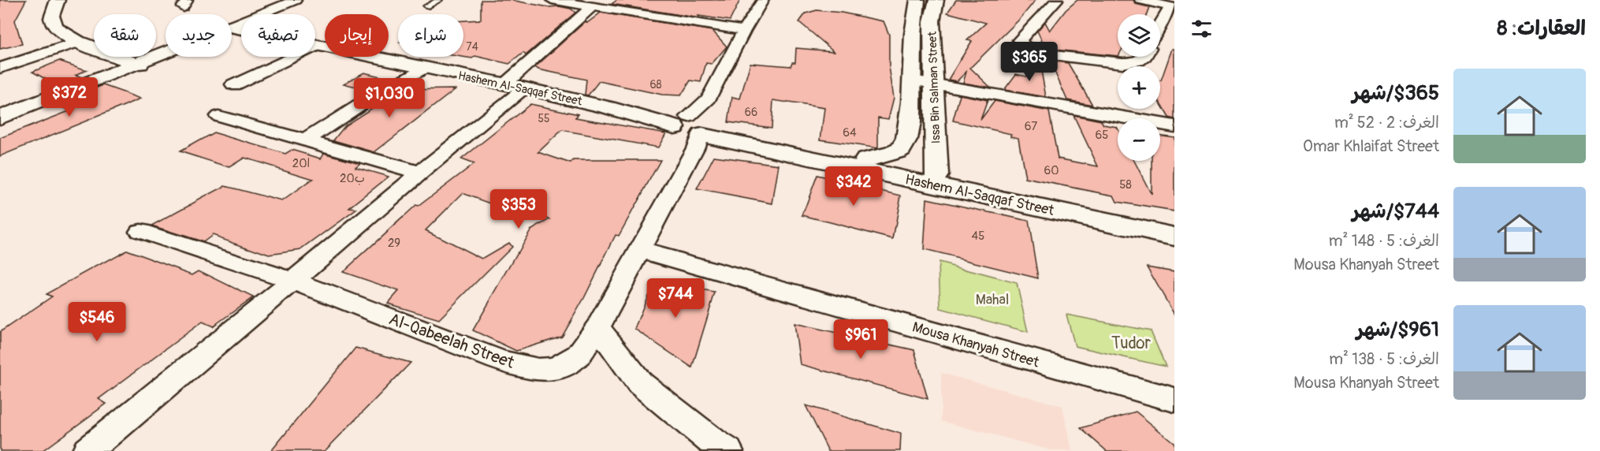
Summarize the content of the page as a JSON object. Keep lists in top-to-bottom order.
{
  "streets": {
    "street": [
      "Issa Bin Salman Street",
      "Hashem Al-Saqqaf Street",
      "Al-Qabeelah Street",
      "Mousa Khanyah Street"
    ]
  },
  "crossings": [
    ["Issa Bin Salman Street", "Hashem Al-Saqqaf Street"],
    ["Hashem Al-Saqqaf Street", "Al-Qabeelah Street"],
    ["Al-Qabeelah Street", "Mousa Khanyah Street"]
  ],
  "parks": ["Mahal", "Tudor"],
  "house_numbers": [
    "74",
    "68",
    "66",
    "55",
    "67",
    "64",
    "65",
    "ا20",
    "60",
    "ب20",
    "58",
    "45",
    "29"
  ],
  "page": {
    "heading": "العقارات: 8",
    "map_buttons": ["+", "−"],
    "chip": [
      "شراء",
      "إيجار",
      "تصفية",
      "جديد",
      "شقة"
    ],
    "price": [
      "$365",
      "$372",
      "$1,030",
      "$342",
      "$353",
      "$744",
      "$546",
      "$961"
    ],
    "list": [
      {
        "name": "$365/شهر",
        "note": "الغرف: 2 · 52 m² · Omar Khlaifat Street"
      },
      {
        "name": "$744/شهر",
        "note": "الغرف: 5 · 148 m² · Mousa Khanyah Street"
      },
      {
        "name": "$961/شهر",
        "note": "الغرف: 5 · 138 m² · Mousa Khanyah Street"
      }
    ]
  }
}
